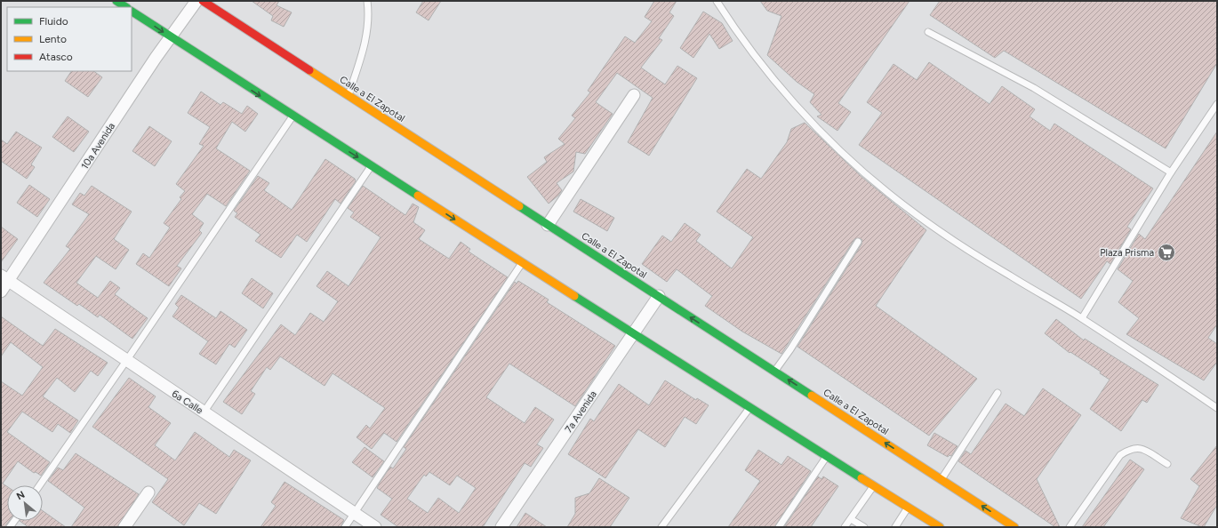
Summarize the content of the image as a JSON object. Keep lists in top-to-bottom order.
{
  "streets": {
    "street": [
      "Calle a El Zapotal",
      "10a Avenida",
      "6a Calle",
      "7a Avenida"
    ]
  },
  "crossings": [
    ["Calle a El Zapotal", "7a Avenida"],
    ["10a Avenida", "6a Calle"]
  ],
  "places": {
    "supermarket": ["Plaza Prisma"]
  },
  "legend": ["Fluido", "Lento", "Atasco"],
  "north": "top left"
}
